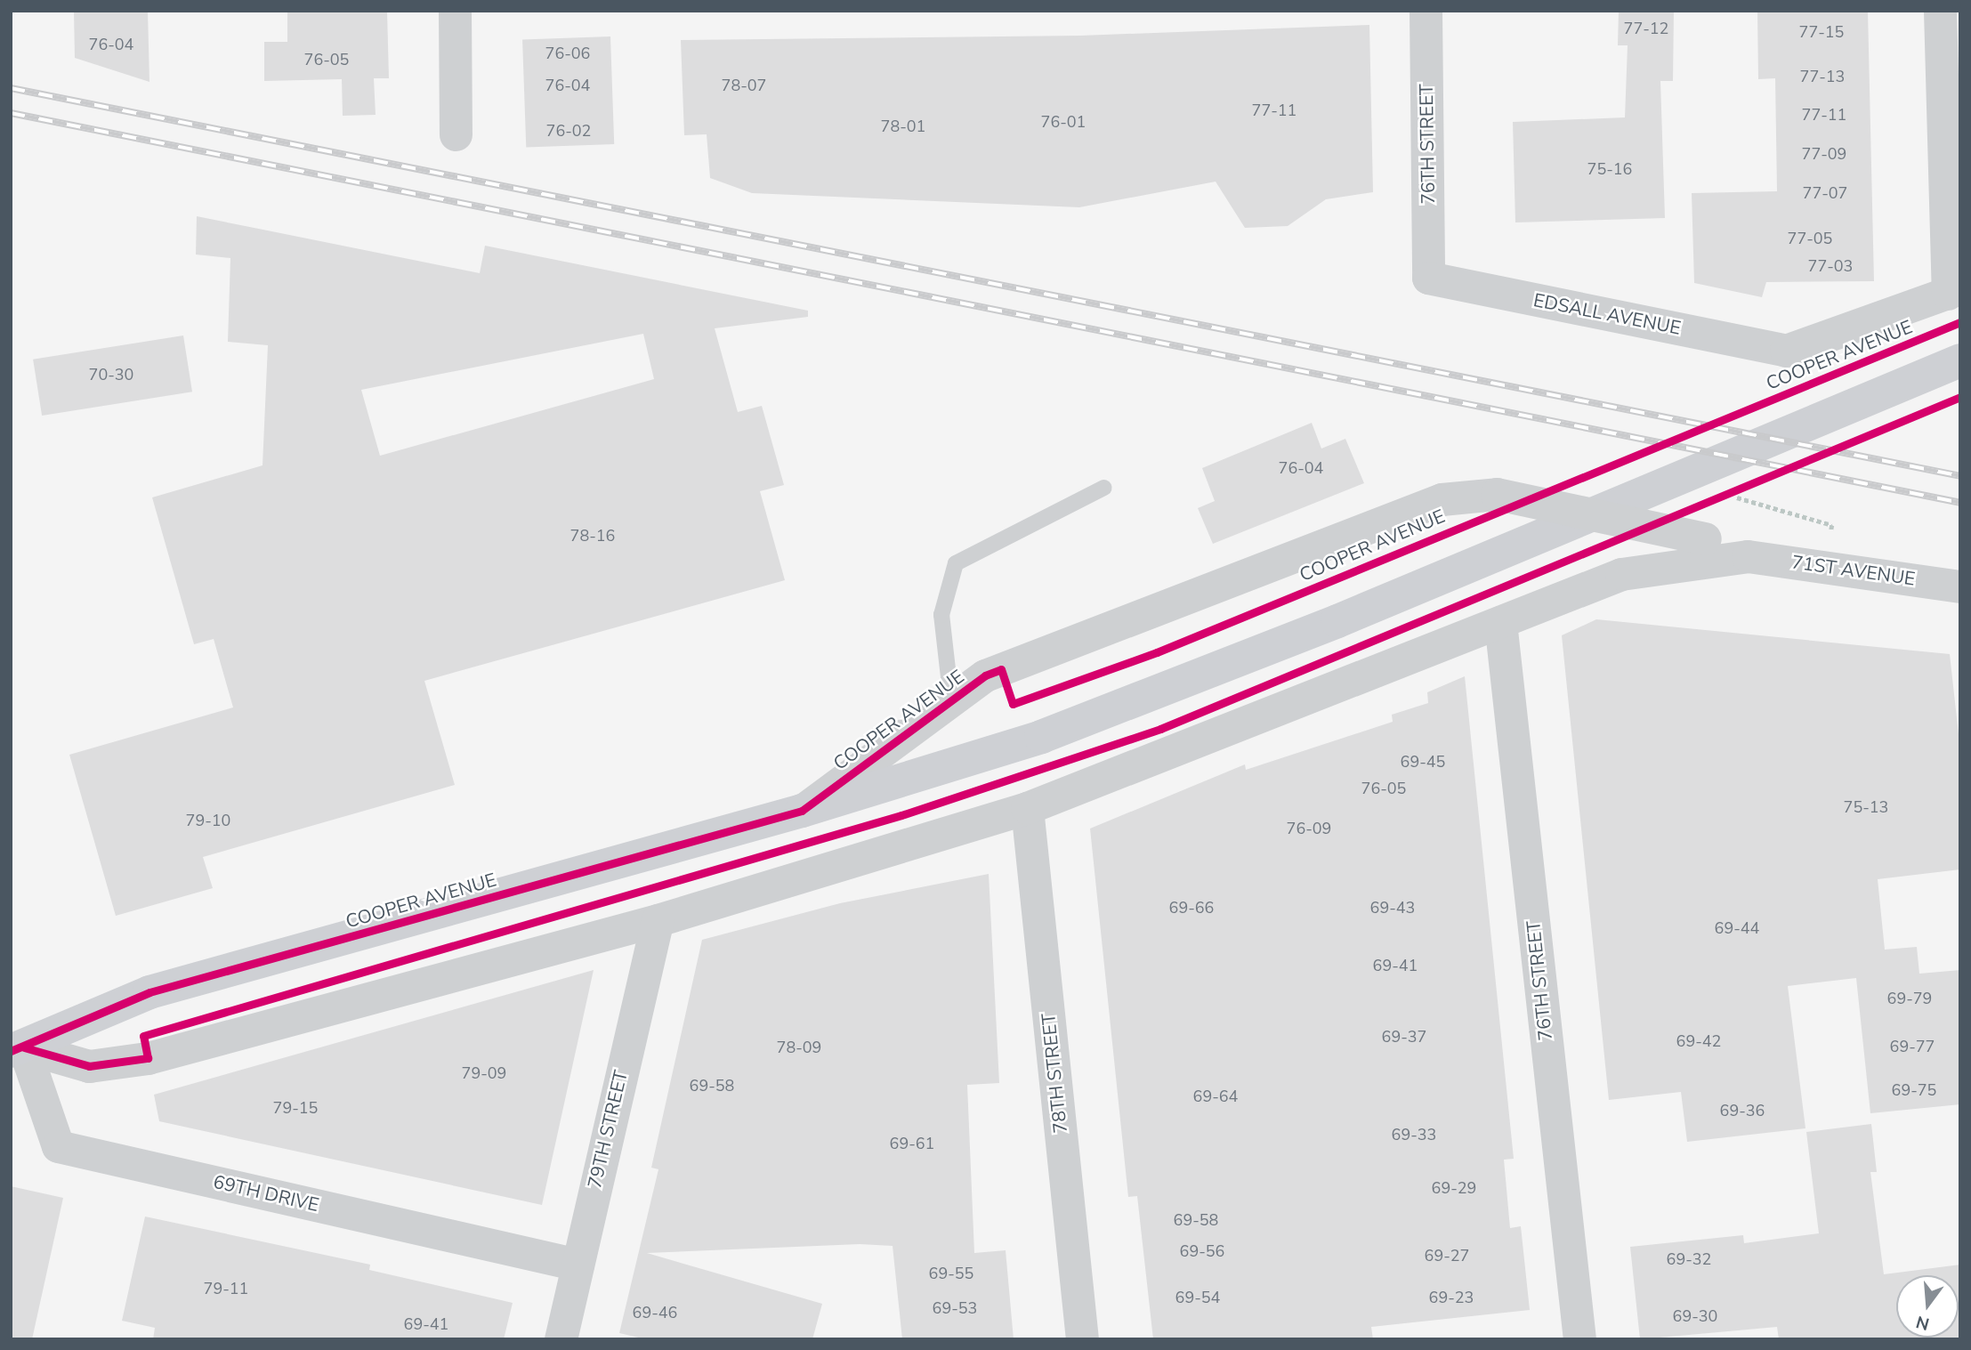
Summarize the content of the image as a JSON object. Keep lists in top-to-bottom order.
{
  "streets": {
    "main road": ["COOPER AVENUE"],
    "street": [
      "76TH STREET",
      "EDSALL AVENUE",
      "71ST AVENUE",
      "78TH STREET",
      "79TH STREET",
      "69TH DRIVE"
    ]
  },
  "crossings": [
    ["76TH STREET", "EDSALL AVENUE"],
    ["EDSALL AVENUE", "COOPER AVENUE"],
    ["COOPER AVENUE", "71ST AVENUE"],
    ["COOPER AVENUE", "69TH DRIVE"],
    ["79TH STREET", "69TH DRIVE"]
  ],
  "house_numbers": [
    "77-12",
    "77-15",
    "76-04",
    "76-06",
    "76-05",
    "77-13",
    "76-04",
    "78-07",
    "77-11",
    "77-11",
    "76-01",
    "78-01",
    "76-02",
    "77-09",
    "75-16",
    "77-07",
    "77-05",
    "77-03",
    "70-30",
    "76-04",
    "78-16",
    "69-45",
    "76-05",
    "75-13",
    "79-10",
    "76-09",
    "69-66",
    "69-43",
    "69-44",
    "69-41",
    "69-79",
    "69-37",
    "69-42",
    "69-77",
    "78-09",
    "79-09",
    "69-58",
    "69-75",
    "69-64",
    "79-15",
    "69-36",
    "69-33",
    "69-61",
    "69-29",
    "69-58",
    "69-56",
    "69-27",
    "69-32",
    "69-55",
    "79-11",
    "69-54",
    "69-23",
    "69-53",
    "69-46",
    "69-30",
    "69-41"
  ],
  "north": "bottom"
}
